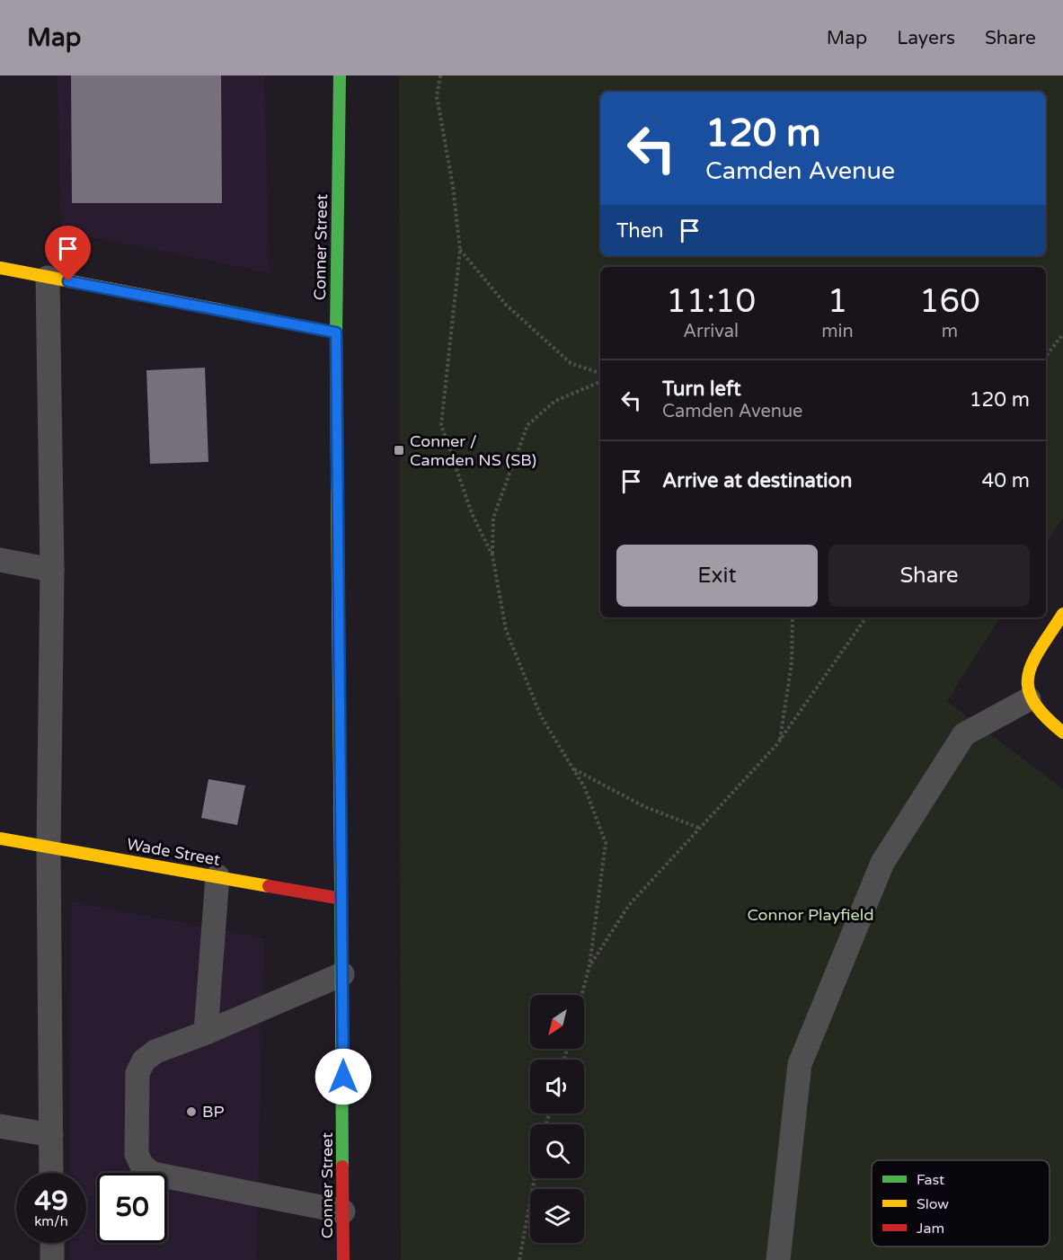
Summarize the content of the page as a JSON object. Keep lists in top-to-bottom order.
{
  "streets": {
    "main road": ["Conner Street", "Wade Street"]
  },
  "crossings": [
    ["Conner Street", "Wade Street"]
  ],
  "parks": ["Connor Playfield"],
  "places": {
    "transit": ["Conner / Camden NS (SB)"],
    "other": ["BP"]
  },
  "legend": ["Fast", "Slow", "Jam"],
  "north": "bottom left",
  "page": {
    "header": "Map",
    "nav": ["Map", "Layers", "Share"],
    "turn": ["120 m", "Camden Avenue"],
    "then": "Then",
    "eta": [
      "11:10",
      "Arrival",
      "1",
      "min",
      "160",
      "m"
    ],
    "list": [
      {
        "name": "Turn left",
        "note": "Camden Avenue",
        "value": "120 m"
      },
      {
        "name": "Arrive at destination",
        "value": "40 m"
      }
    ],
    "buttons": ["Exit", "Share"],
    "speed": "49 km/h",
    "limit": "50"
  }
}
